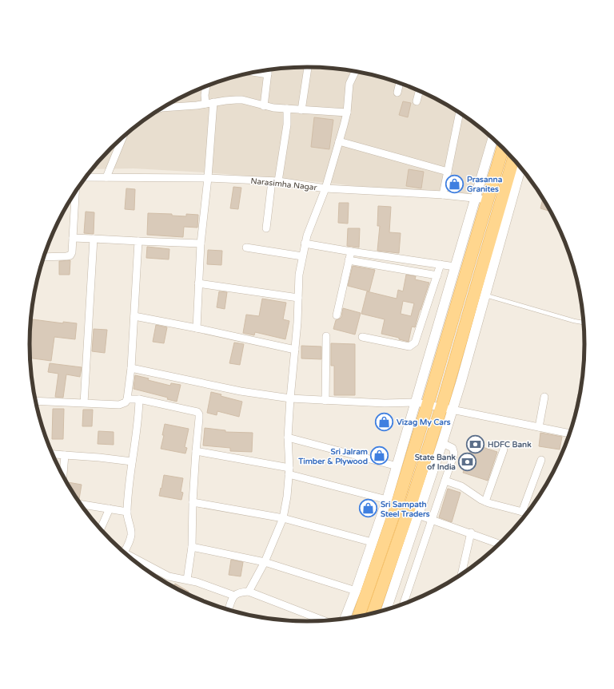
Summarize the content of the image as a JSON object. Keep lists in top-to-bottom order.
{
  "streets": {
    "street": ["Narasimha Nagar"]
  },
  "places": {
    "shop": [
      "Prasanna Granites",
      "Vizag My Cars",
      "Sri Jalram Timber & Plywood",
      "Sri Sampath Steel Traders"
    ],
    "bank": ["HDFC Bank", "State Bank of India"]
  }
}
